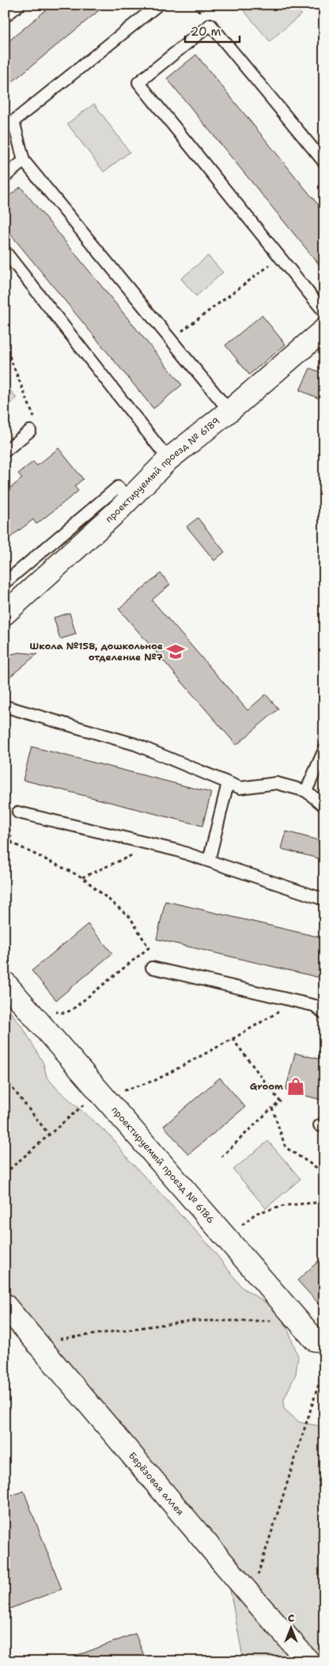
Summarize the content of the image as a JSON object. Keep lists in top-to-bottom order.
{
  "streets": {
    "street": ["проектируемый проезд № 6189", "проектируемый проезд № 6186", "Берёзовая аллея"]
  },
  "places": {
    "school or university": ["Школа №158, дошкольное отделение №7"],
    "shop": ["Groom"]
  },
  "scale_bar": "20 m",
  "north": "top"
}
